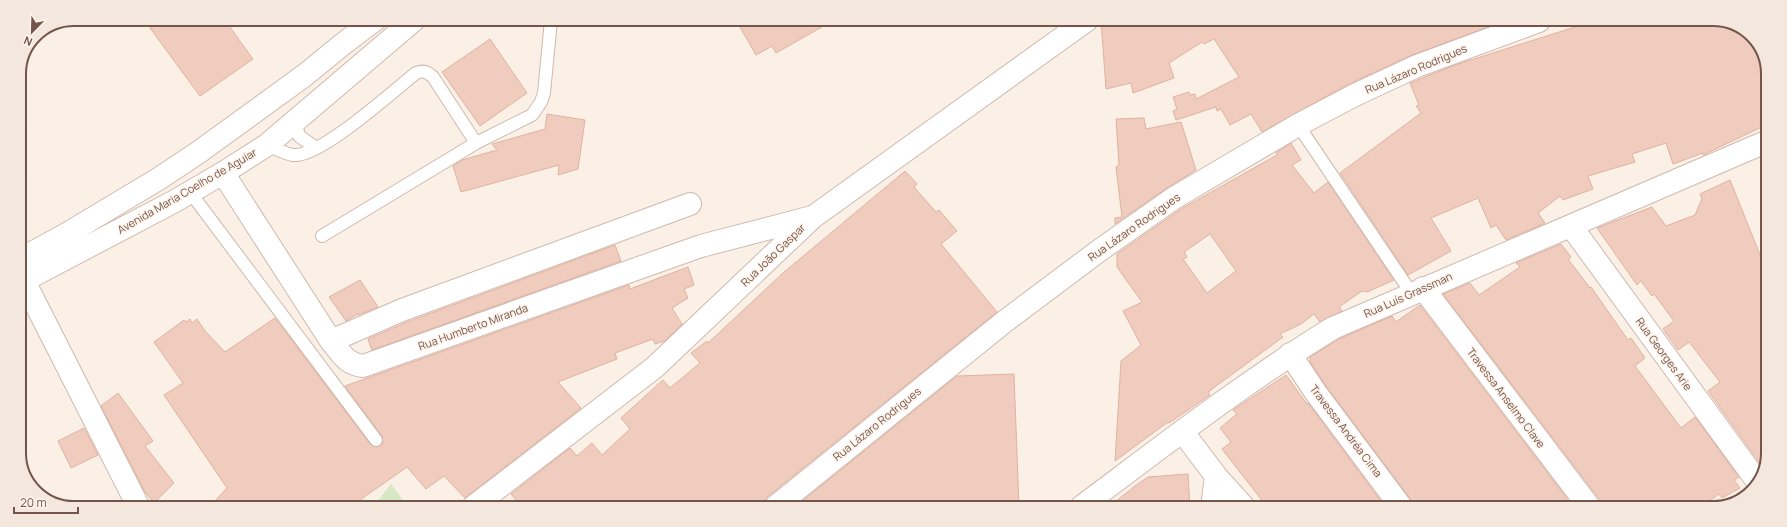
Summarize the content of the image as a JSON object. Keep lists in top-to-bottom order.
{
  "streets": {
    "street": [
      "Rua Lázaro Rodrigues",
      "Avenida Maria Coelho de Aguiar",
      "Rua João Gaspar",
      "Rua Luís Grassman",
      "Rua Humberto Miranda",
      "Rua Georges Arie",
      "Travessa Anselmo Clave",
      "Travessa Andréa Cima"
    ]
  },
  "crossings": [
    ["Avenida Maria Coelho de Aguiar", "Rua Humberto Miranda"],
    ["Rua João Gaspar", "Rua Humberto Miranda"],
    ["Rua Luís Grassman", "Rua Georges Arie"],
    ["Rua Luís Grassman", "Travessa Anselmo Clave"],
    ["Rua Luís Grassman", "Travessa Andréa Cima"]
  ],
  "scale_bar": "20 m",
  "north": "bottom left"
}
